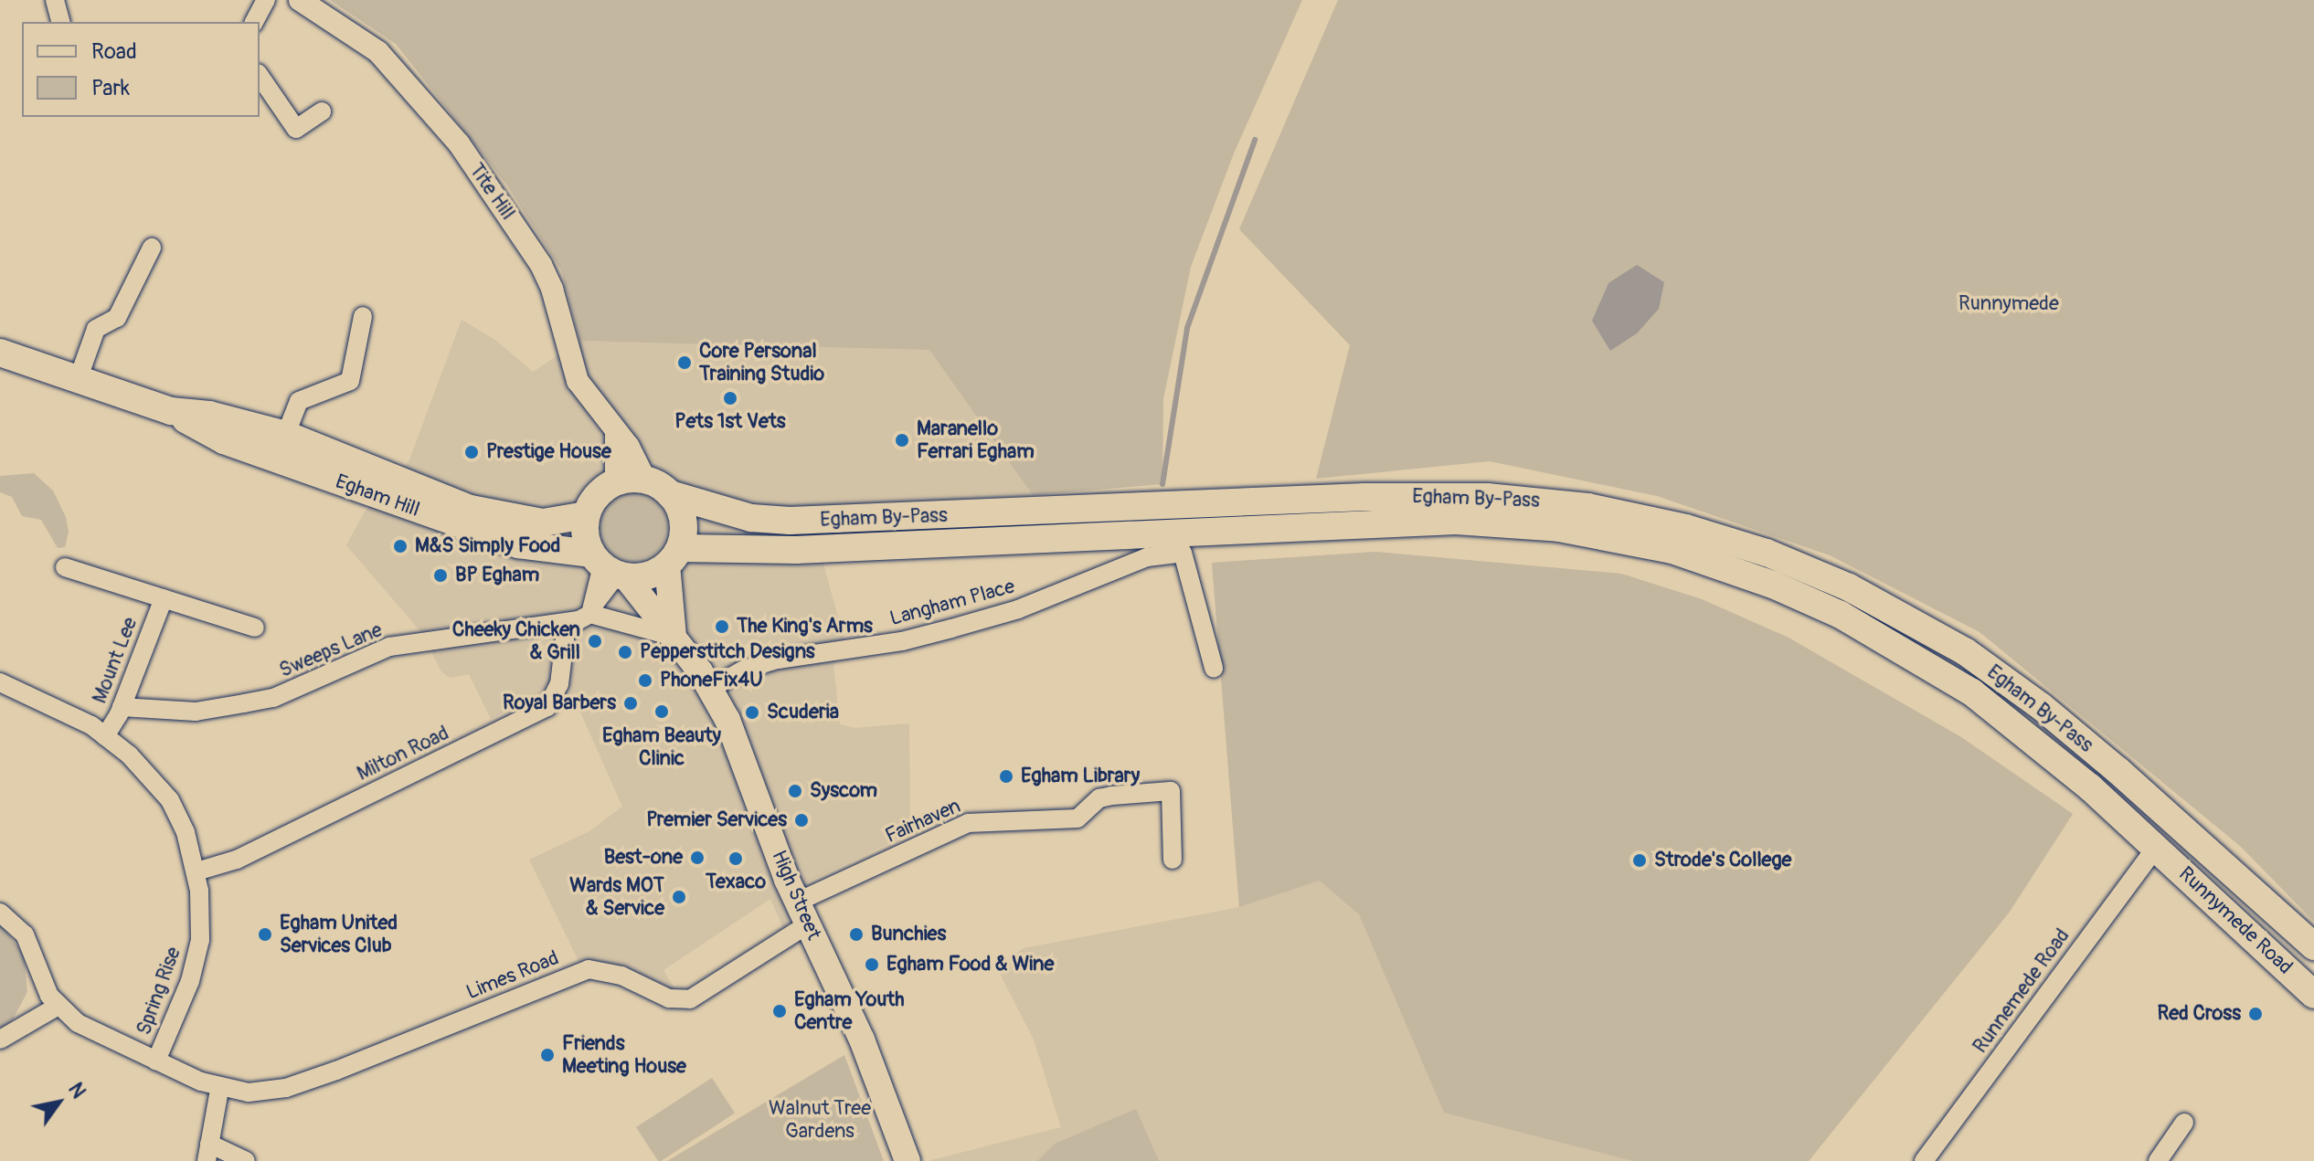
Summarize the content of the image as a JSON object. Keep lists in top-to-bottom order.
{
  "streets": {
    "main road": [
      "Egham Hill",
      "Egham By-Pass",
      "High Street",
      "Runnymede Road"
    ],
    "street": [
      "Tite Hill",
      "Langham Place",
      "Sweeps Lane",
      "Mount Lee",
      "Milton Road",
      "Fairhaven",
      "Limes Road",
      "Spring Rise",
      "Runnemede Road"
    ]
  },
  "crossings": [
    ["Tite Hill", "Egham Hill"],
    ["Tite Hill", "Egham By-Pass"],
    ["Tite Hill", "High Street"],
    ["Egham Hill", "Egham By-Pass"],
    ["Egham Hill", "High Street"],
    ["Egham By-Pass", "High Street"],
    ["Egham By-Pass", "Runnymede Road"],
    ["Egham By-Pass", "Runnemede Road"],
    ["Langham Place", "High Street"],
    ["Sweeps Lane", "Mount Lee"],
    ["Sweeps Lane", "Milton Road"],
    ["Mount Lee", "Spring Rise"],
    ["Milton Road", "Spring Rise"],
    ["Fairhaven", "High Street"],
    ["Fairhaven", "Limes Road"],
    ["High Street", "Limes Road"],
    ["Runnymede Road", "Runnemede Road"]
  ],
  "parks": ["Runnymede", "Walnut Tree Gardens"],
  "places": [
    "Core Personal Training Studio",
    "Pets 1st Vets",
    "Maranello Ferrari Egham",
    "Prestige House",
    "M&S Simply Food",
    "BP Egham",
    "The King's Arms",
    "Cheeky Chicken & Grill",
    "Pepperstitch Designs",
    "PhoneFix4U",
    "Royal Barbers",
    "Egham Beauty Clinic",
    "Scuderia",
    "Egham Library",
    "Syscom",
    "Premier Services",
    "Best-one",
    "Texaco",
    "Strode's College",
    "Wards MOT & Service",
    "Egham United Services Club",
    "Bunchies",
    "Egham Food & Wine",
    "Egham Youth Centre",
    "Red Cross",
    "Friends Meeting House"
  ],
  "legend": ["Road", "Park"],
  "north": "top right"
}
